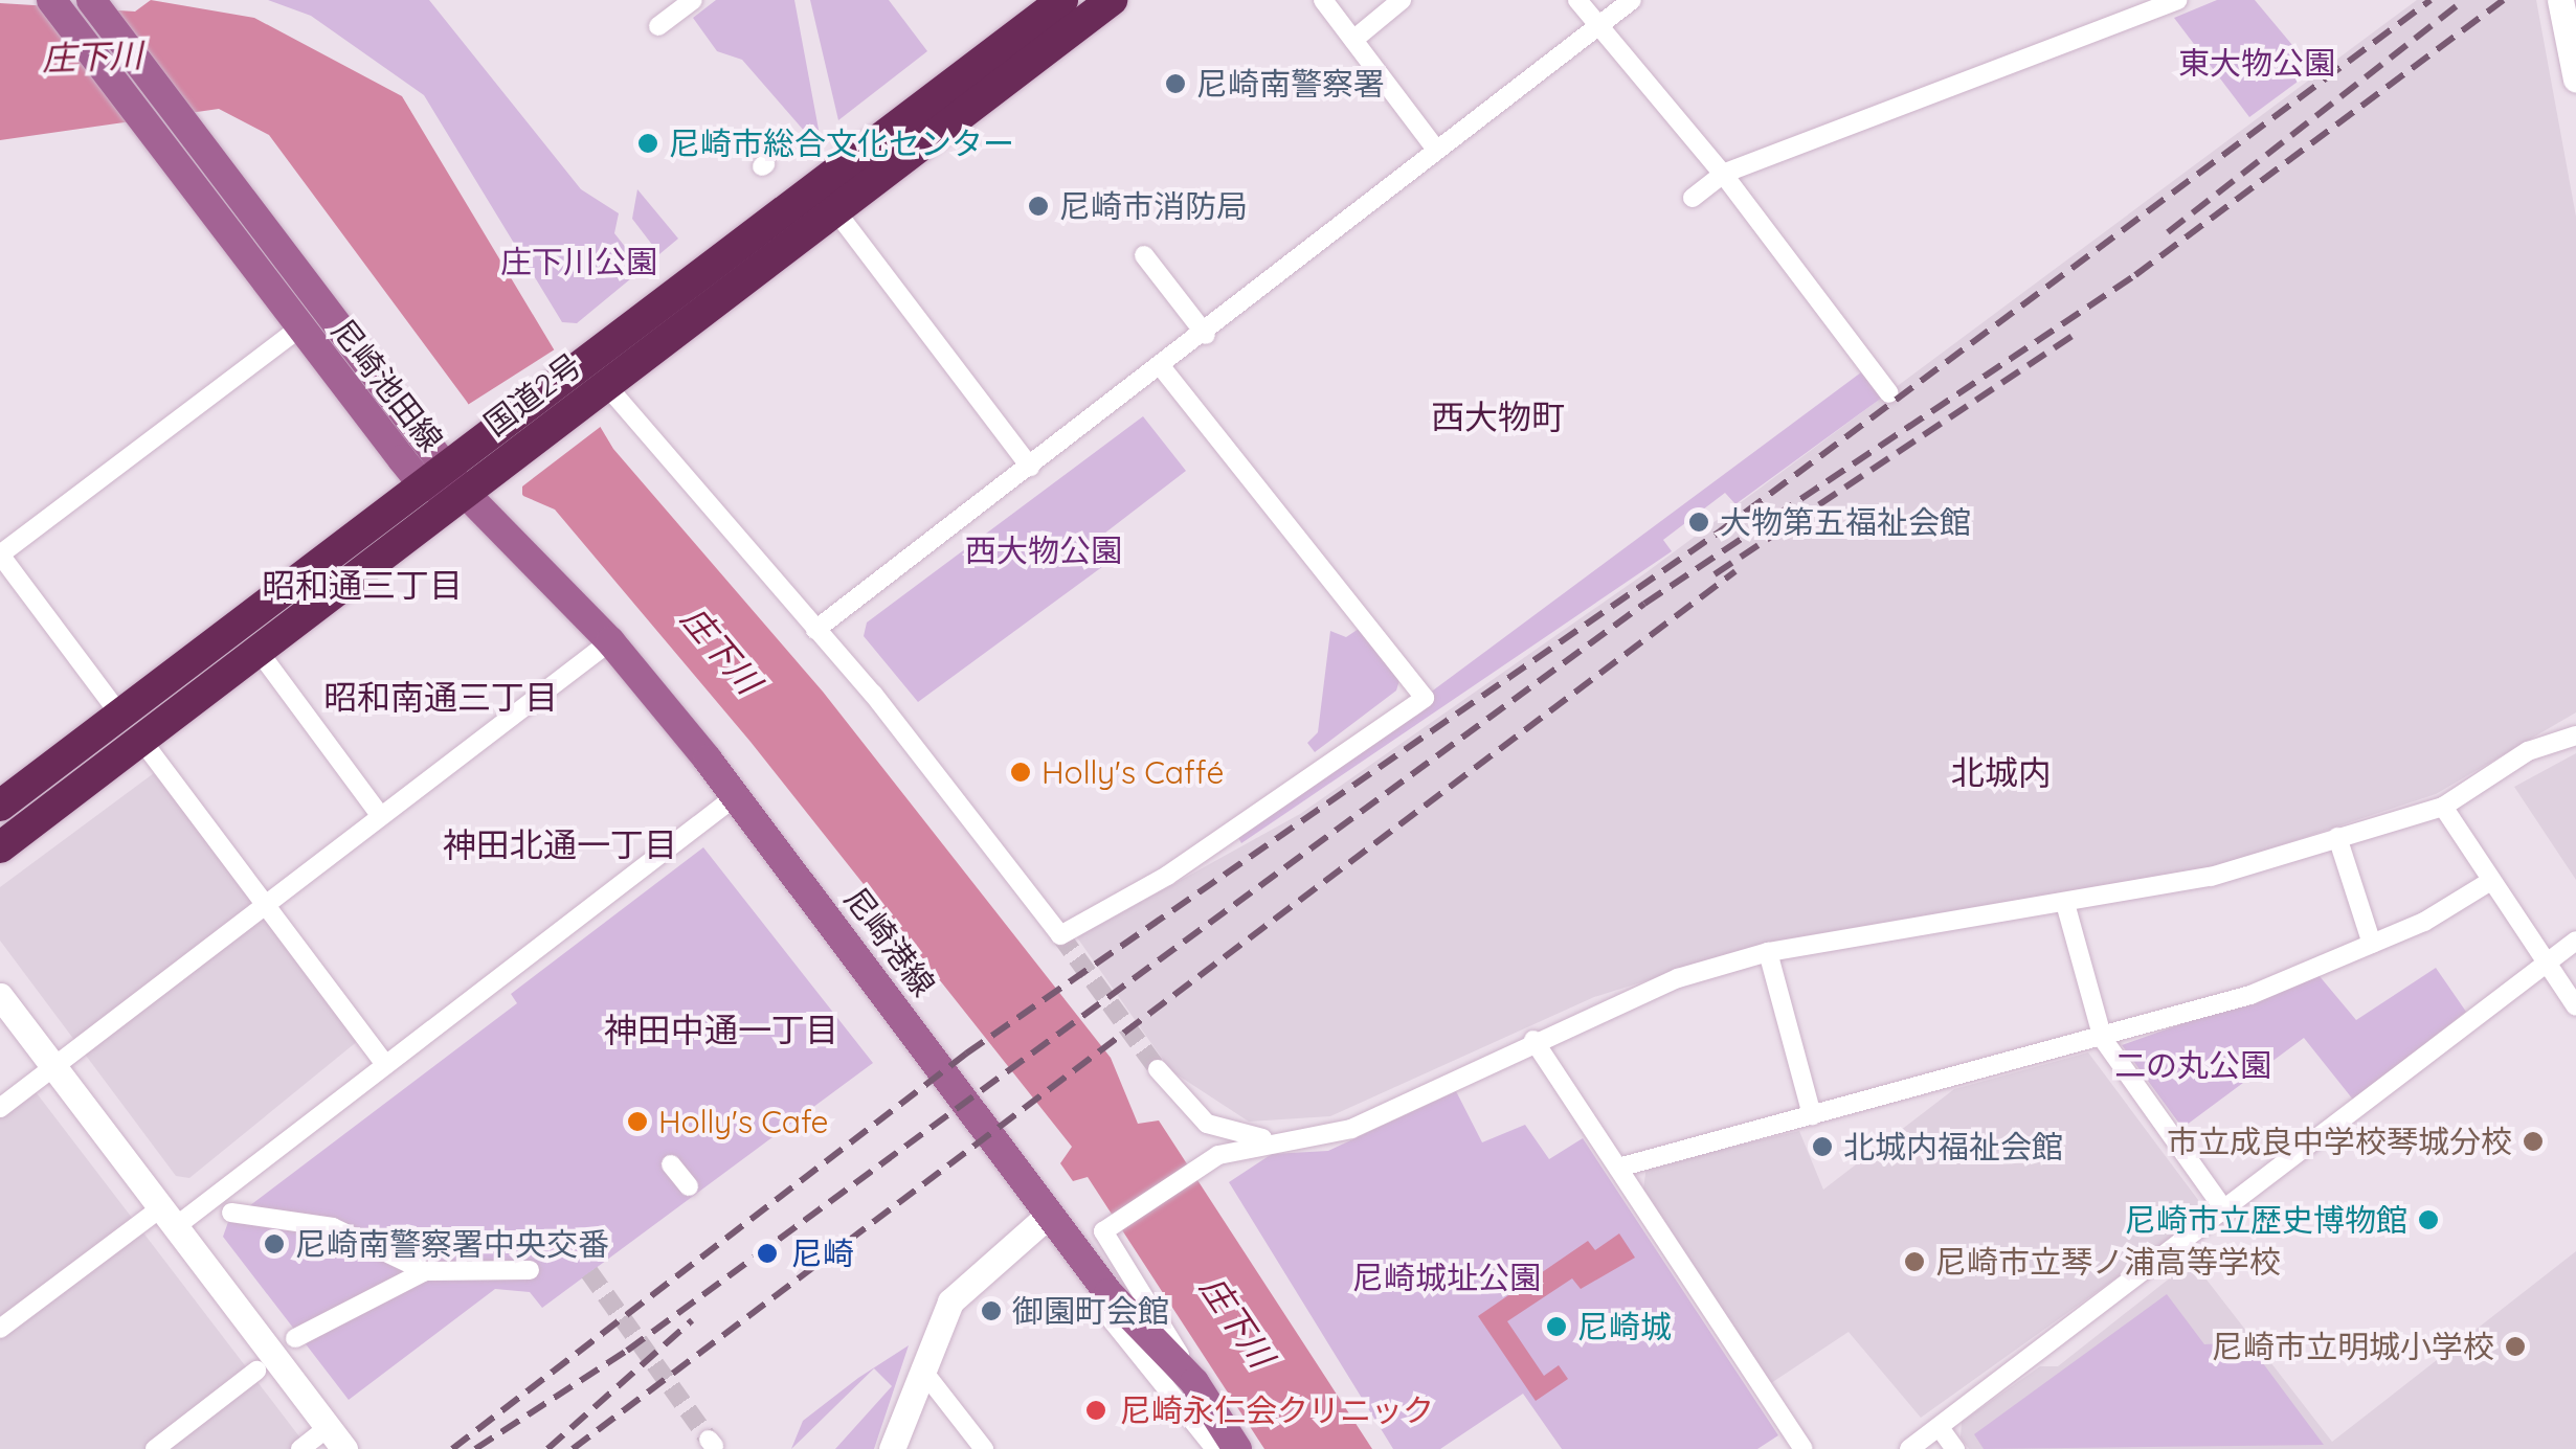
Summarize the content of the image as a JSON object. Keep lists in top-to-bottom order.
{
  "streets": {
    "highway": ["国道2号"],
    "main road": ["尼崎池田線", "尼崎港線"]
  },
  "crossings": [
    ["尼崎池田線", "国道2号"],
    ["尼崎池田線", "尼崎港線"],
    ["国道2号", "尼崎港線"]
  ],
  "districts": [
    "西大物町",
    "昭和通三丁目",
    "昭和南通三丁目",
    "北城内",
    "神田北通一丁目",
    "神田中通一丁目"
  ],
  "water": ["庄下川"],
  "parks": [
    "東大物公園",
    "庄下川公園",
    "西大物公園",
    "二の丸公園",
    "尼崎城址公園"
  ],
  "places": [
    "尼崎南警察署",
    "尼崎市総合文化センター",
    "尼崎市消防局",
    "大物第五福祉会館",
    "Holly's Caffé",
    "Holly's Cafe",
    "市立成良中学校琴城分校",
    "北城内福祉会館",
    "尼崎市立歴史博物館",
    "尼崎南警察署中央交番",
    "尼崎",
    "尼崎市立琴ノ浦高等学校",
    "御園町会館",
    "尼崎城",
    "尼崎市立明城小学校",
    "尼崎永仁会クリニック"
  ]
}
